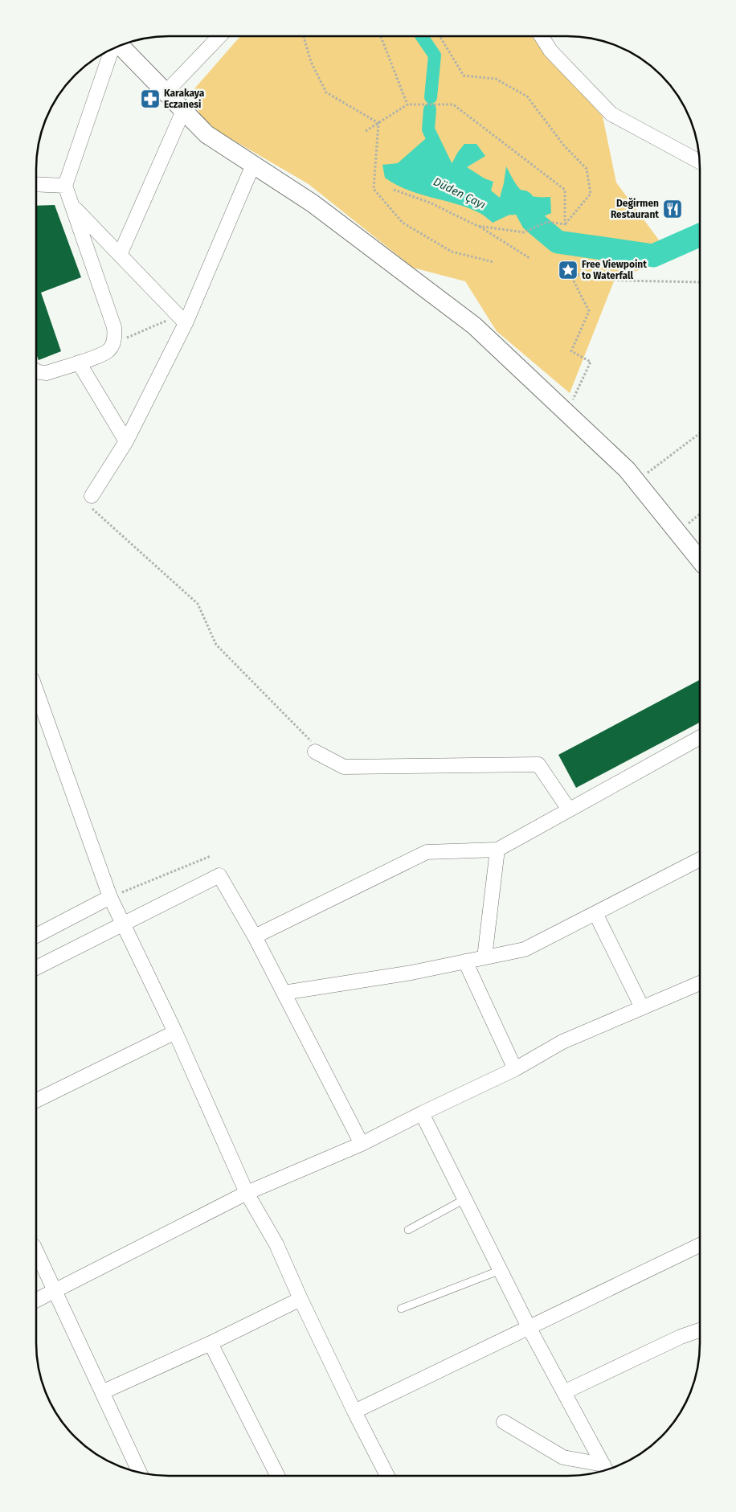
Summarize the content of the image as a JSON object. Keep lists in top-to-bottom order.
{
  "water": ["Düden Çayı"],
  "places": {
    "pharmacy": ["Karakaya Eczanesi"],
    "restaurant": ["Değirmen Restaurant"],
    "place": ["Free Viewpoint to Waterfall"]
  }
}
